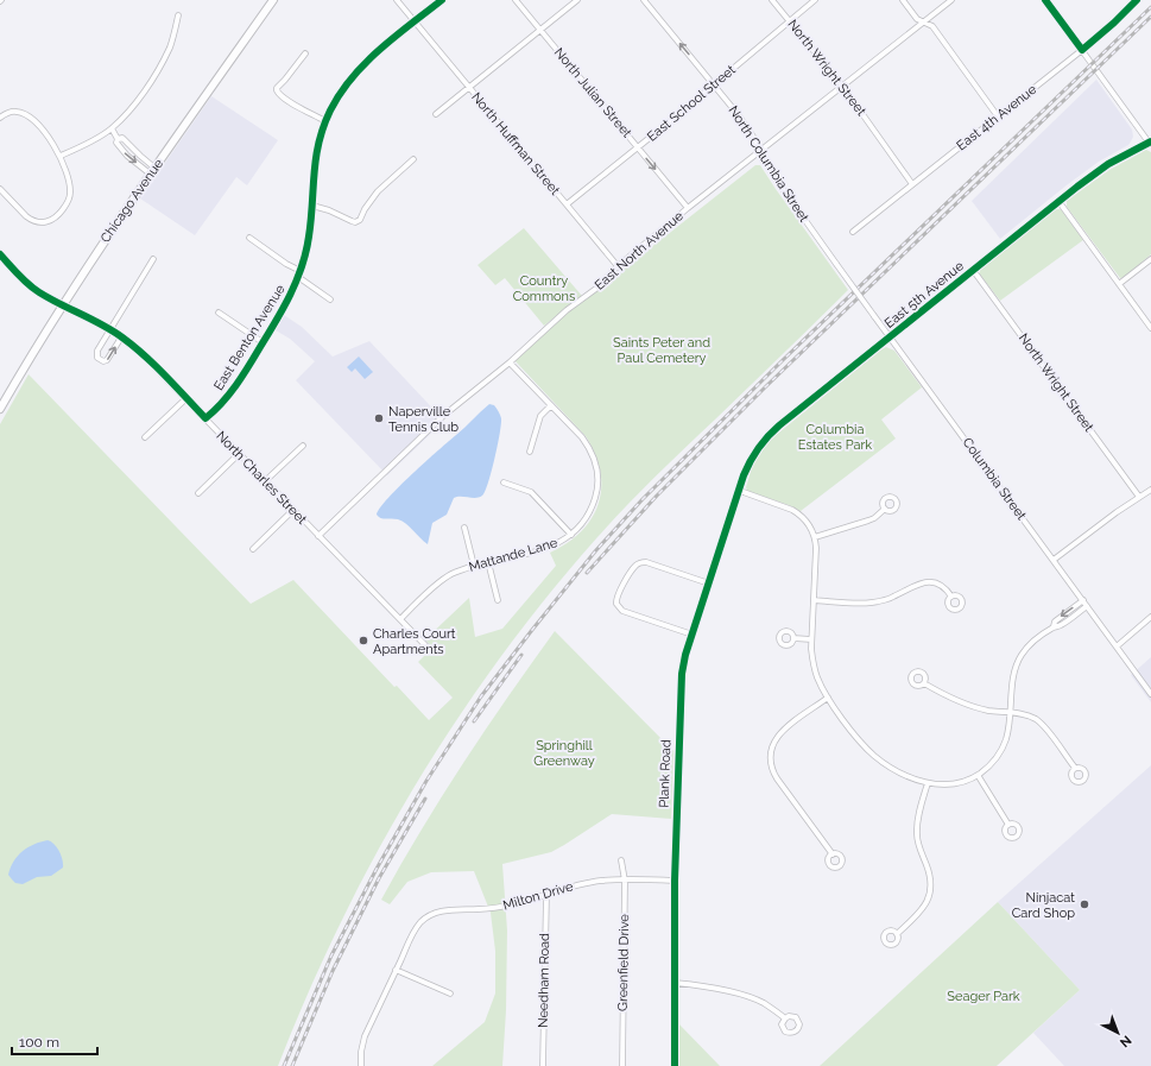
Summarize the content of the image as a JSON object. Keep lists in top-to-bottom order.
{
  "streets": {
    "main road": ["Chicago Avenue"],
    "street": [
      "North Wright Street",
      "North Julian Street",
      "East School Street",
      "East 4th Avenue",
      "North Huffman Street",
      "North Columbia Street",
      "East North Avenue",
      "East 5th Avenue",
      "East Benton Avenue",
      "North Charles Street",
      "Columbia Street",
      "Mattande Lane",
      "Plank Road",
      "Milton Drive",
      "Greenfield Drive",
      "Needham Road"
    ]
  },
  "crossings": [
    ["North Wright Street", "East School Street"],
    ["North Wright Street", "East 4th Avenue"],
    ["North Wright Street", "East North Avenue"],
    ["North Wright Street", "East 5th Avenue"],
    ["North Julian Street", "East School Street"],
    ["North Julian Street", "East North Avenue"],
    ["East School Street", "North Huffman Street"],
    ["East School Street", "North Columbia Street"],
    ["North Huffman Street", "East North Avenue"],
    ["North Huffman Street", "East Benton Avenue"],
    ["North Columbia Street", "East North Avenue"],
    ["North Columbia Street", "Columbia Street"],
    ["Chicago Avenue", "North Charles Street"],
    ["East North Avenue", "North Charles Street"],
    ["East North Avenue", "Mattande Lane"],
    ["East 5th Avenue", "Columbia Street"],
    ["East 5th Avenue", "Plank Road"],
    ["East Benton Avenue", "North Charles Street"],
    ["North Charles Street", "Mattande Lane"],
    ["Plank Road", "Milton Drive"],
    ["Milton Drive", "Greenfield Drive"],
    ["Milton Drive", "Needham Road"]
  ],
  "parks": [
    "Country Commons",
    "Saints Peter and Paul Cemetery",
    "Columbia Estates Park",
    "Springhill Greenway",
    "Seager Park"
  ],
  "places": ["Naperville Tennis Club", "Charles Court Apartments", "Ninjacat Card Shop"],
  "scale_bar": "100 m",
  "north": "bottom right"
}
